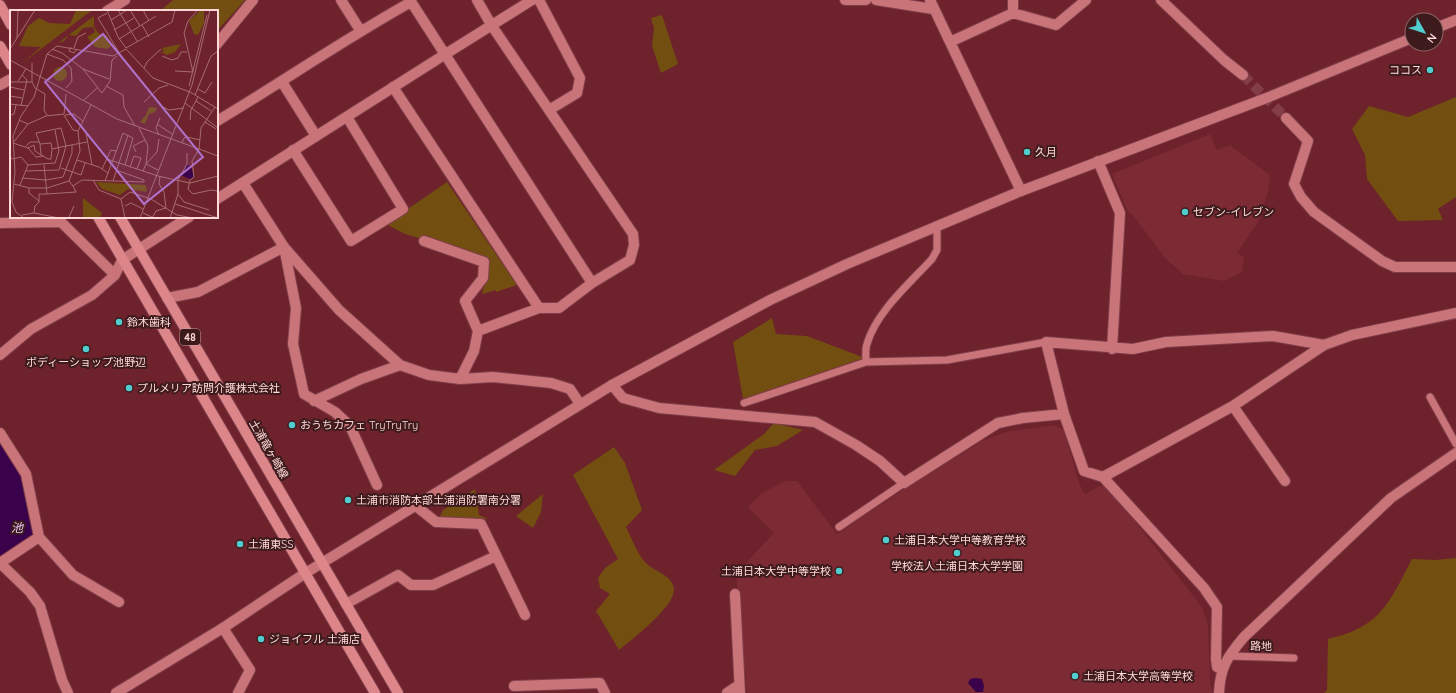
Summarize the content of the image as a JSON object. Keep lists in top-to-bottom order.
{
  "streets": {
    "main road": ["48", "土浦竜ヶ崎線"],
    "lane": ["路地"]
  },
  "water": ["池"],
  "places": [
    "ココス",
    "久月",
    "セブン-イレブン",
    "鈴木歯科",
    "ボディーショップ池野辺",
    "プルメリア訪問介護株式会社",
    "おうちカフェ TryTryTry",
    "土浦市消防本部土浦消防署南分署",
    "土浦日本大学中等教育学校",
    "土浦東SS",
    "学校法人土浦日本大学学園",
    "土浦日本大学中等学校",
    "ジョイフル 土浦店",
    "土浦日本大学高等学校"
  ],
  "north": "bottom right"
}
